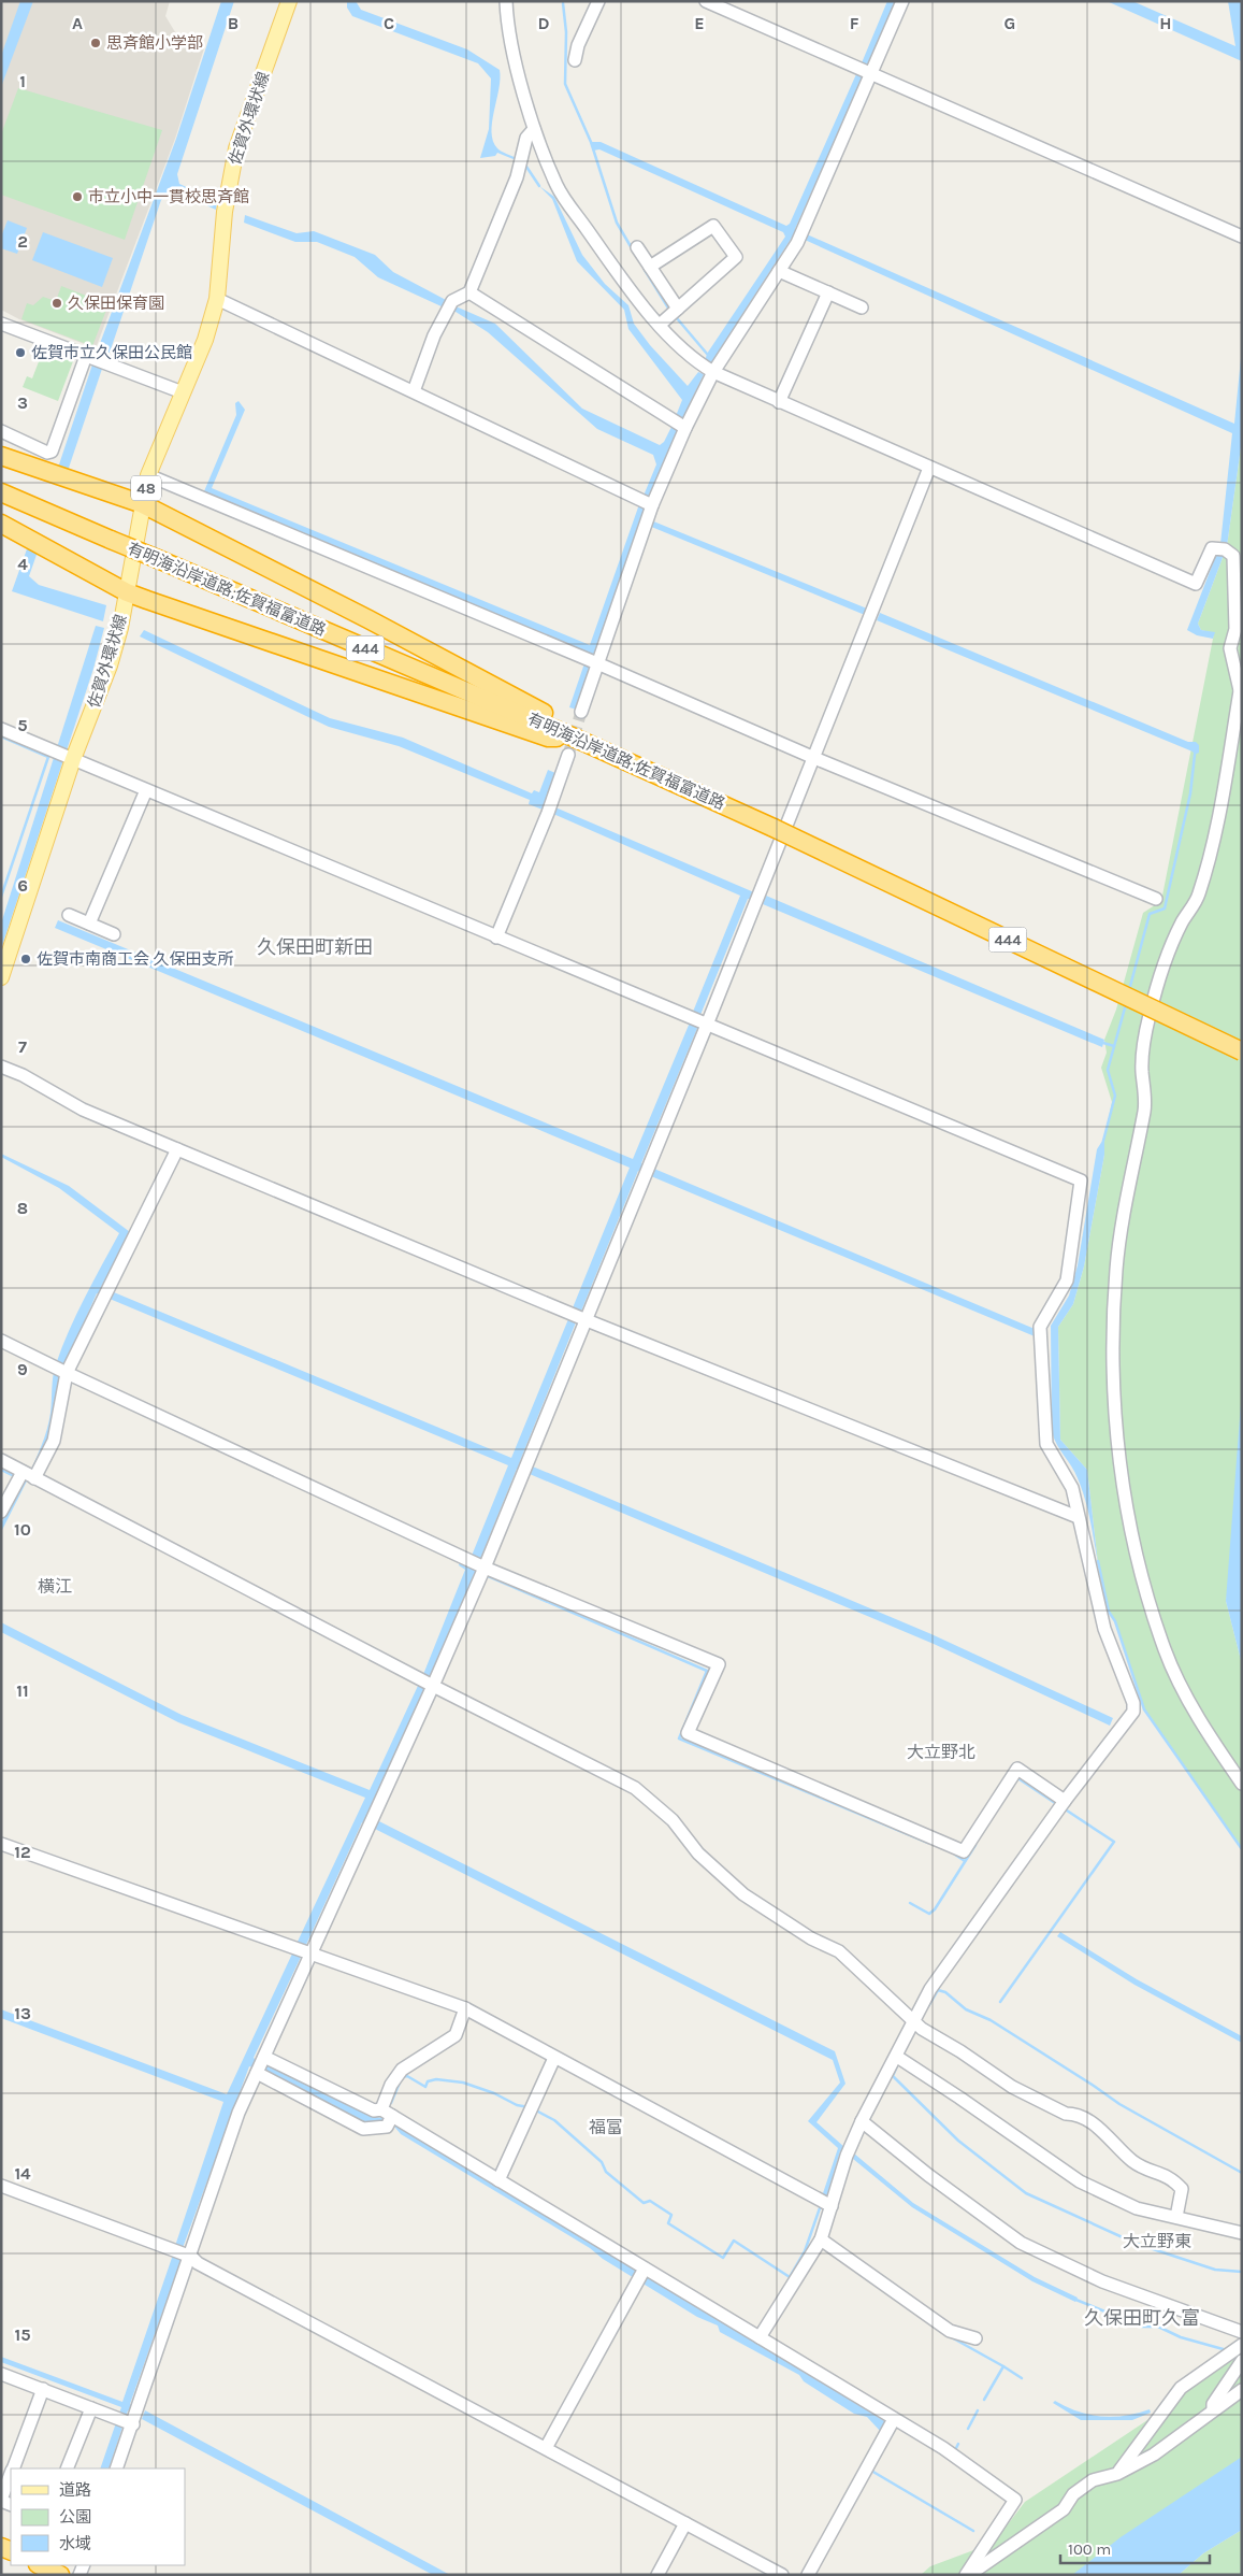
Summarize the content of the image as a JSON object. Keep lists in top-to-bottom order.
{
  "streets": {
    "highway": ["有明海沿岸道路;佐賀福富道路", "444"],
    "main road": ["佐賀外環状線", "48"]
  },
  "districts": [
    "久保田町新田",
    "横江",
    "大立野北",
    "福富",
    "大立野東",
    "久保田町久富"
  ],
  "places": [
    "思斉館小学部",
    "市立小中一貫校思斉館",
    "久保田保育園",
    "佐賀市立久保田公民館",
    "佐賀市南商工会 久保田支所"
  ],
  "legend": ["道路", "公園", "水域"],
  "scale_bar": "100 m",
  "grid": {
    "columns": [
      "A",
      "B",
      "C",
      "D",
      "E",
      "F",
      "G",
      "H"
    ],
    "rows": [
      "1",
      "2",
      "3",
      "4",
      "5",
      "6",
      "7",
      "8",
      "9",
      "10",
      "11",
      "12",
      "13",
      "14",
      "15"
    ]
  }
}
